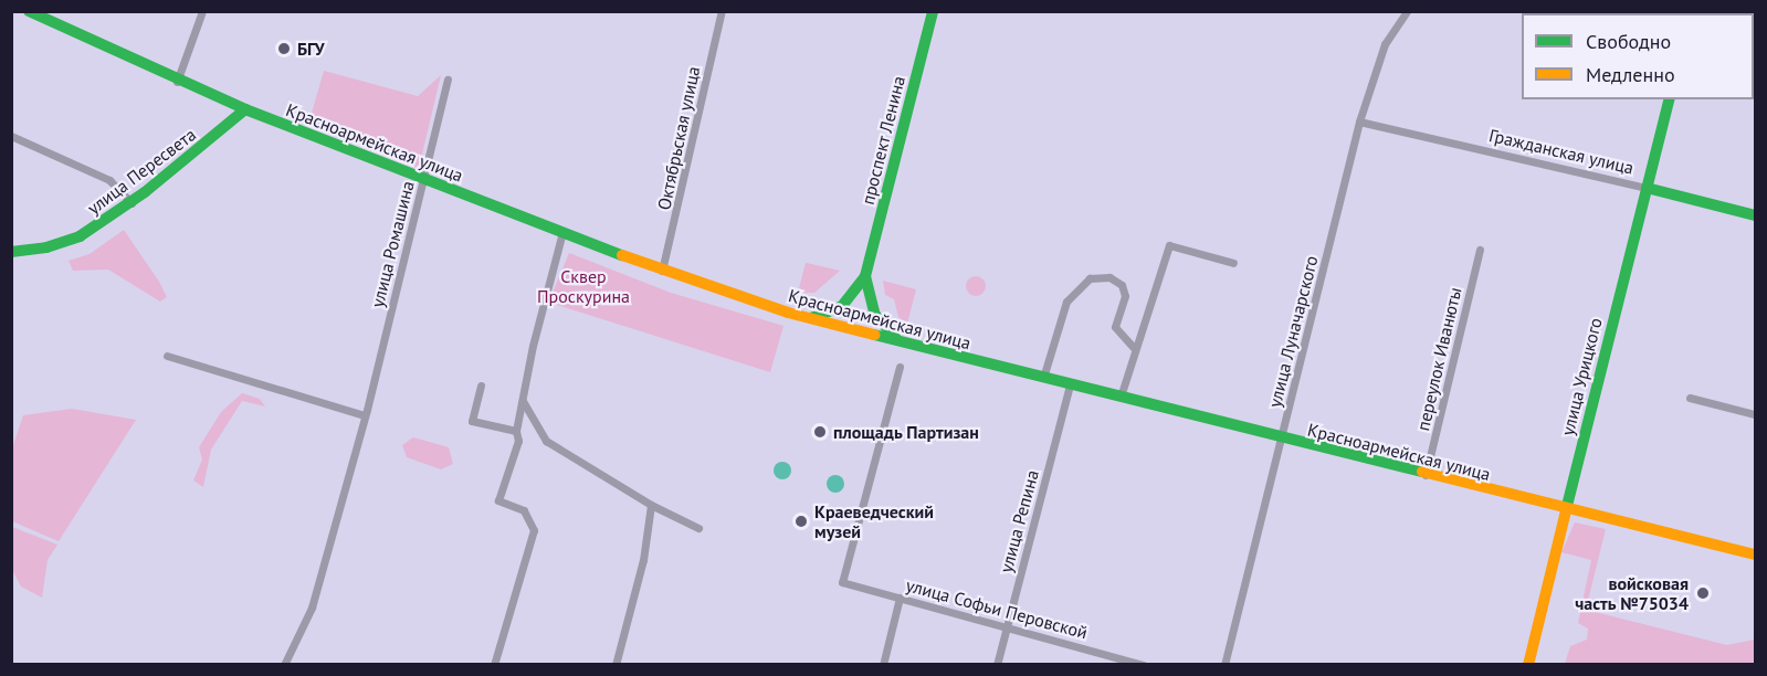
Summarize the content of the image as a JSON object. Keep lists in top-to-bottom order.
{
  "streets": {
    "main road": [
      "проспект Ленина",
      "Красноармейская улица",
      "Гражданская улица",
      "улица Пересвета",
      "улица Урицкого"
    ],
    "street": [
      "Октябрьская улица",
      "улица Ромашина",
      "улица Луначарского",
      "переулок Иванюты",
      "улица Репина",
      "улица Софьи Перовской"
    ]
  },
  "crossings": [
    ["Октябрьская улица", "Красноармейская улица"],
    ["Красноармейская улица", "улица Пересвета"],
    ["Красноармейская улица", "улица Ромашина"],
    ["Красноармейская улица", "улица Луначарского"],
    ["Красноармейская улица", "переулок Иванюты"],
    ["Красноармейская улица", "улица Урицкого"],
    ["Красноармейская улица", "улица Репина"],
    ["Гражданская улица", "улица Луначарского"],
    ["Гражданская улица", "улица Урицкого"],
    ["улица Репина", "улица Софьи Перовской"]
  ],
  "parks": ["Сквер Проскурина"],
  "places": [
    "БГУ",
    "площадь Партизан",
    "Краеведческий музей",
    "войсковая часть №75034"
  ],
  "legend": ["Свободно", "Медленно"]
}
